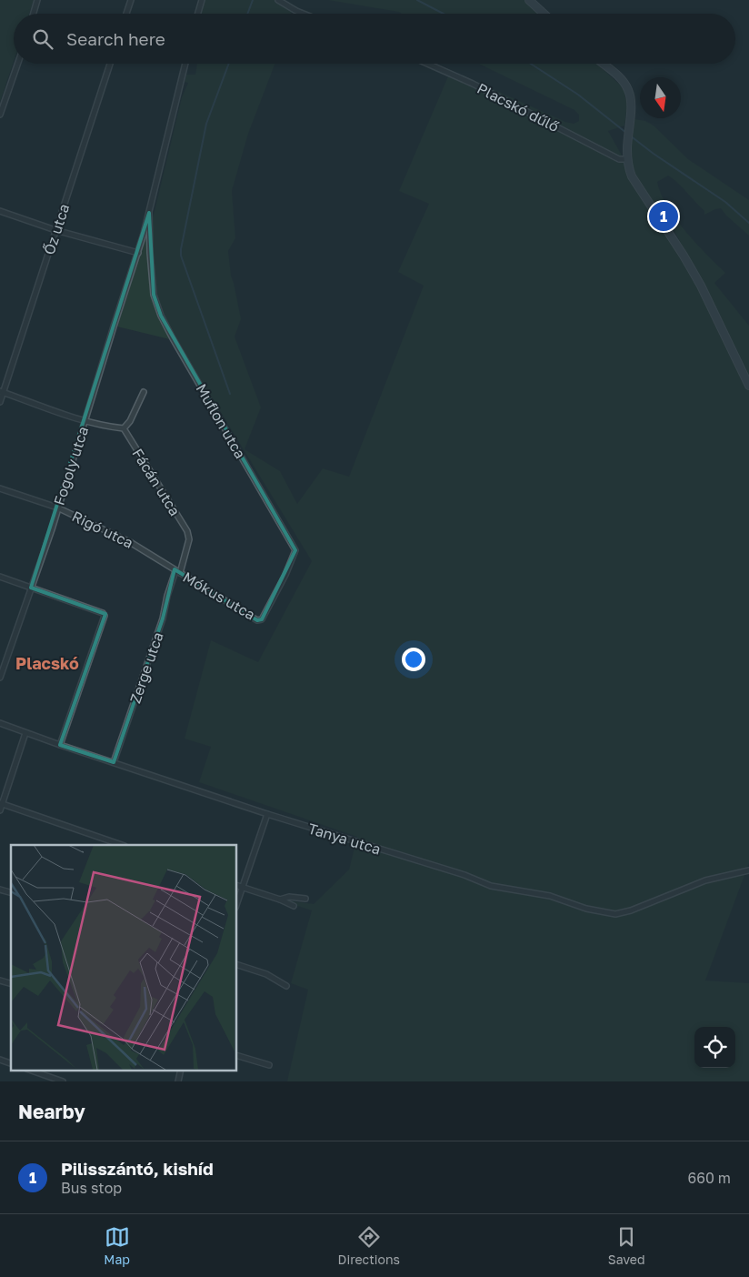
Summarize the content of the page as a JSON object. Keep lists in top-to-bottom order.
{
  "streets": {
    "street": [
      "Placskó dűlő",
      "Őz utca",
      "Muflon utca",
      "Fogoly utca",
      "Fácán utca",
      "Rigó utca",
      "Mókus utca",
      "Zerge utca",
      "Tanya utca"
    ]
  },
  "crossings": [
    ["Muflon utca", "Fogoly utca"],
    ["Muflon utca", "Mókus utca"],
    ["Fogoly utca", "Rigó utca"],
    ["Fácán utca", "Rigó utca"],
    ["Fácán utca", "Mókus utca"],
    ["Fácán utca", "Zerge utca"],
    ["Rigó utca", "Mókus utca"],
    ["Rigó utca", "Zerge utca"],
    ["Mókus utca", "Zerge utca"],
    ["Zerge utca", "Tanya utca"]
  ],
  "districts": ["Placskó"],
  "north": "bottom",
  "page": {
    "search": "Search here",
    "pins": "1",
    "heading": "Nearby",
    "list": [
      {
        "mark": "1",
        "name": "Pilisszántó, kishíd",
        "note": "Bus stop",
        "value": "660 m"
      }
    ],
    "nav": ["Map", "Directions", "Saved"]
  }
}
